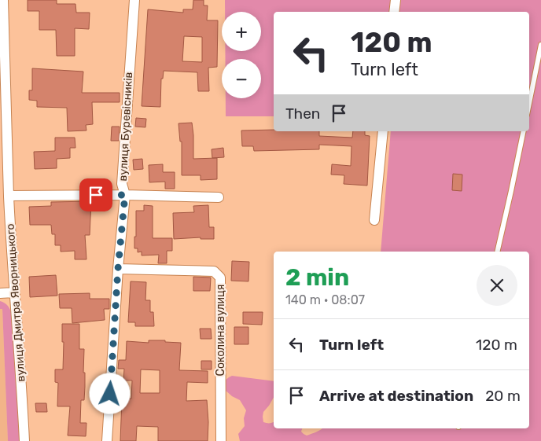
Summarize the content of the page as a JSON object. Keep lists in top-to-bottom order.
{
  "streets": {
    "street": ["вулиця Буревісників", "вулиця Дмитра Яворницького", "Соколина вулиця"]
  },
  "crossings": [
    ["вулиця Буревісників", "Соколина вулиця"]
  ],
  "page": {
    "map_buttons": ["+", "−"],
    "turn": ["120 m", "Turn left"],
    "then": "Then",
    "heading": ["2 min", "140 m · 08:07"],
    "list": [
      {
        "name": "Turn left",
        "value": "120 m"
      },
      {
        "name": "Arrive at destination",
        "value": "20 m"
      }
    ]
  }
}
